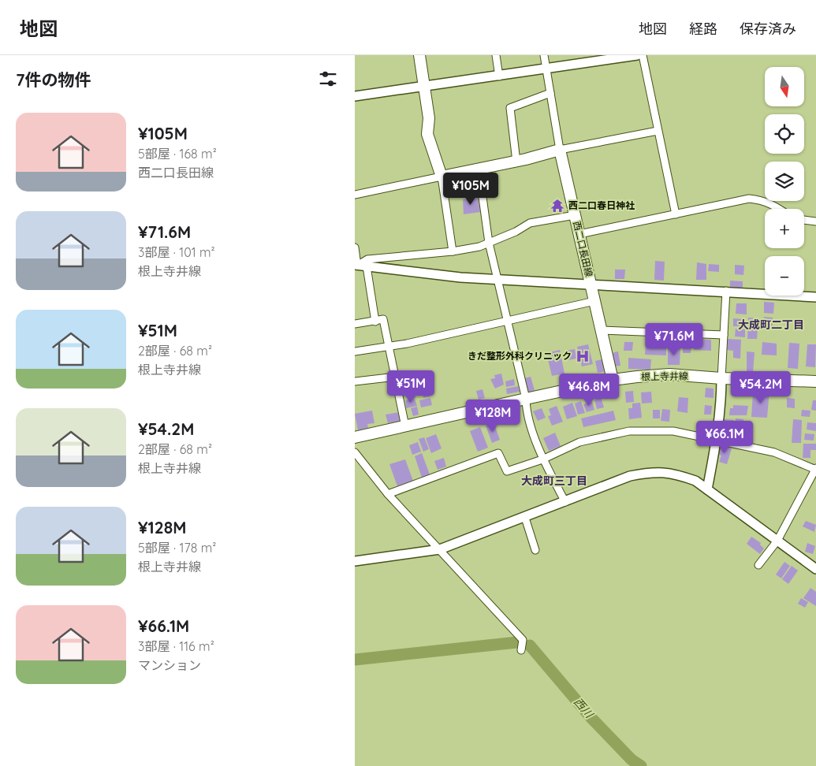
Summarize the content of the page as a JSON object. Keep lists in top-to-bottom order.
{
  "streets": {
    "main road": ["西二口長田線", "根上寺井線"]
  },
  "crossings": [
    ["西二口長田線", "根上寺井線"]
  ],
  "districts": ["大成町二丁目", "大成町三丁目"],
  "water": ["西川"],
  "places": {
    "temple": ["西二口春日神社"],
    "hospital": ["きだ整形外科クリニック"]
  },
  "north": "bottom",
  "page": {
    "header": "地図",
    "nav": ["地図", "経路", "保存済み"],
    "heading": "7件の物件",
    "map_buttons": ["+", "−"],
    "list": [
      {
        "name": "¥105M",
        "note": "5部屋 · 168 m² · 西二口長田線"
      },
      {
        "name": "¥71.6M",
        "note": "3部屋 · 101 m² · 根上寺井線"
      },
      {
        "name": "¥51M",
        "note": "2部屋 · 68 m² · 根上寺井線"
      },
      {
        "name": "¥54.2M",
        "note": "2部屋 · 68 m² · 根上寺井線"
      },
      {
        "name": "¥128M",
        "note": "5部屋 · 178 m² · 根上寺井線"
      },
      {
        "name": "¥66.1M",
        "note": "3部屋 · 116 m² · マンション"
      }
    ],
    "price": [
      "¥105M",
      "¥71.6M",
      "¥51M",
      "¥54.2M",
      "¥46.8M",
      "¥128M",
      "¥66.1M"
    ]
  }
}
